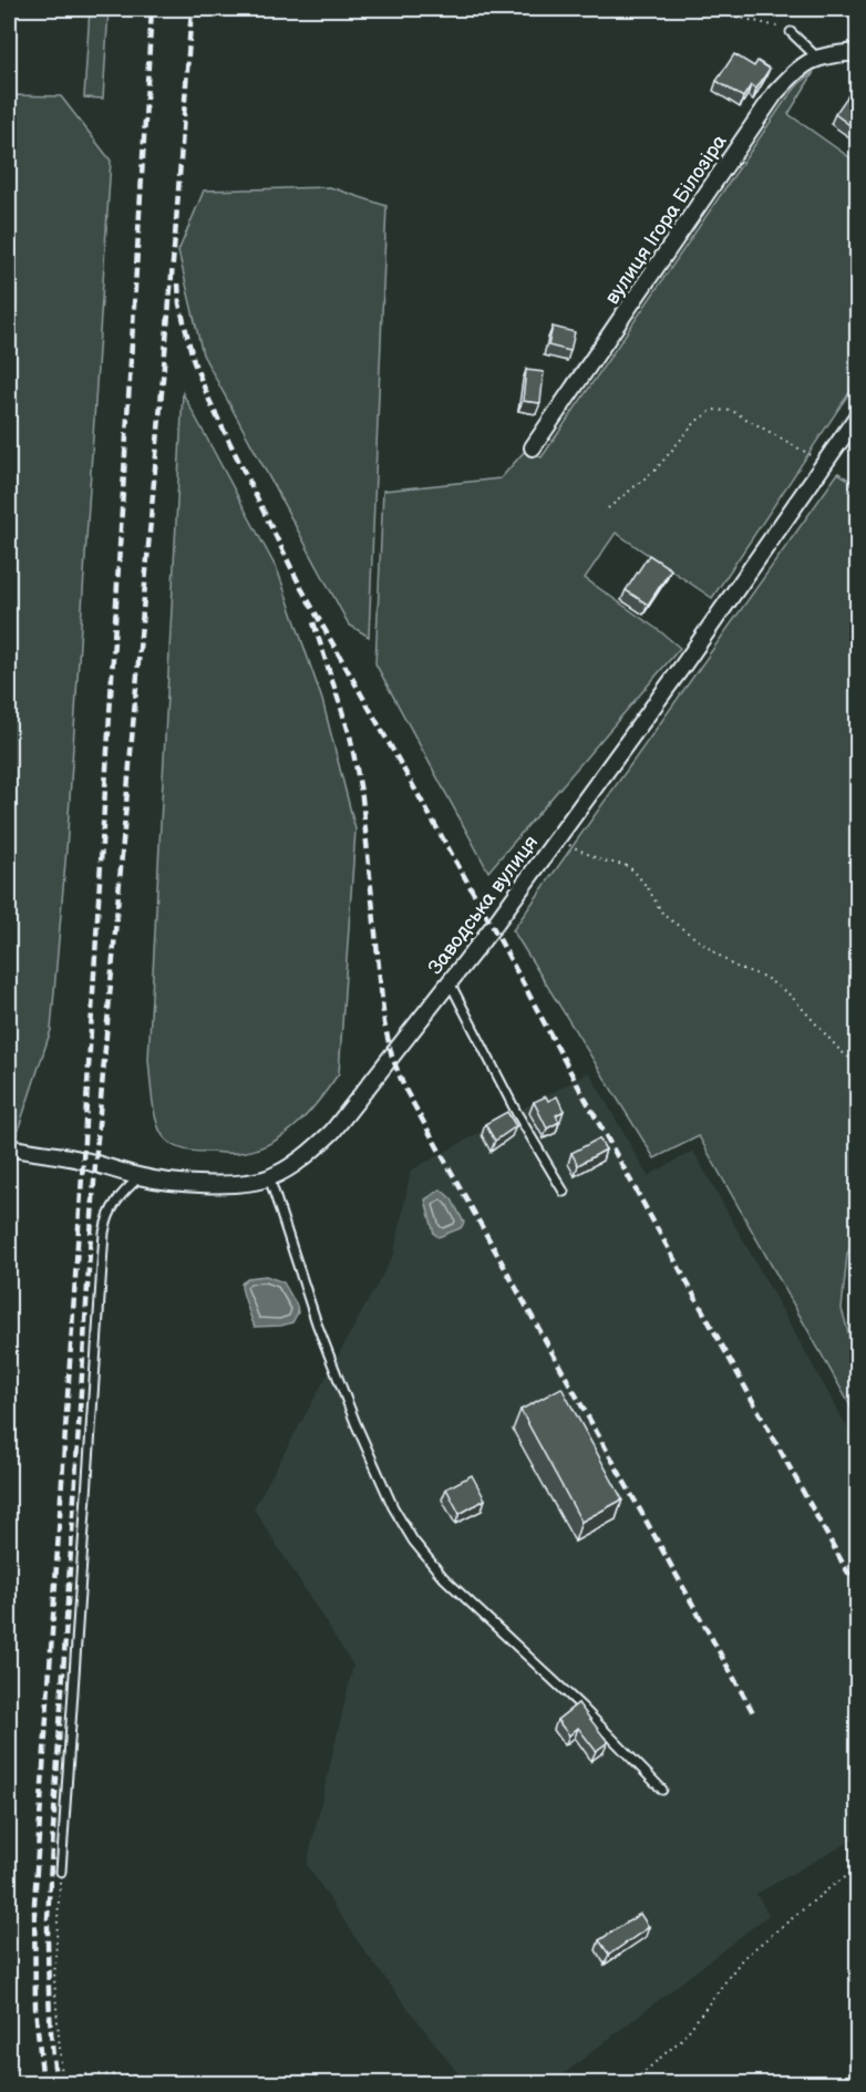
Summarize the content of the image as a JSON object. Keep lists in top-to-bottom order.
{
  "streets": {
    "street": ["вулиця Ігора Білозіра", "Заводська вулиця"]
  }
}
